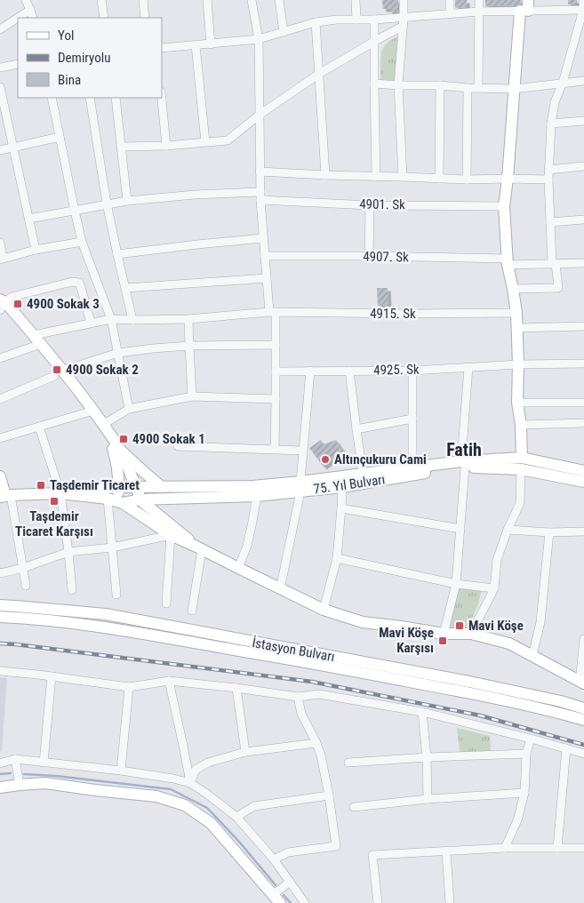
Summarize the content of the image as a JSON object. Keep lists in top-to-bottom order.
{
  "streets": {
    "street": [
      "4901. Sk",
      "4907. Sk",
      "4915. Sk",
      "4925. Sk",
      "75. Yıl Bulvarı",
      "İstasyon Bulvarı"
    ]
  },
  "districts": ["Fatih"],
  "places": {
    "transit": [
      "4900 Sokak 3",
      "4900 Sokak 2",
      "4900 Sokak 1",
      "Taşdemir Ticaret",
      "Taşdemir Ticaret Karşısı",
      "Mavi Köşe",
      "Mavi Köşe Karşısı"
    ],
    "other": ["Altınçukuru Cami"]
  },
  "legend": ["Yol", "Demiryolu", "Bina"]
}
